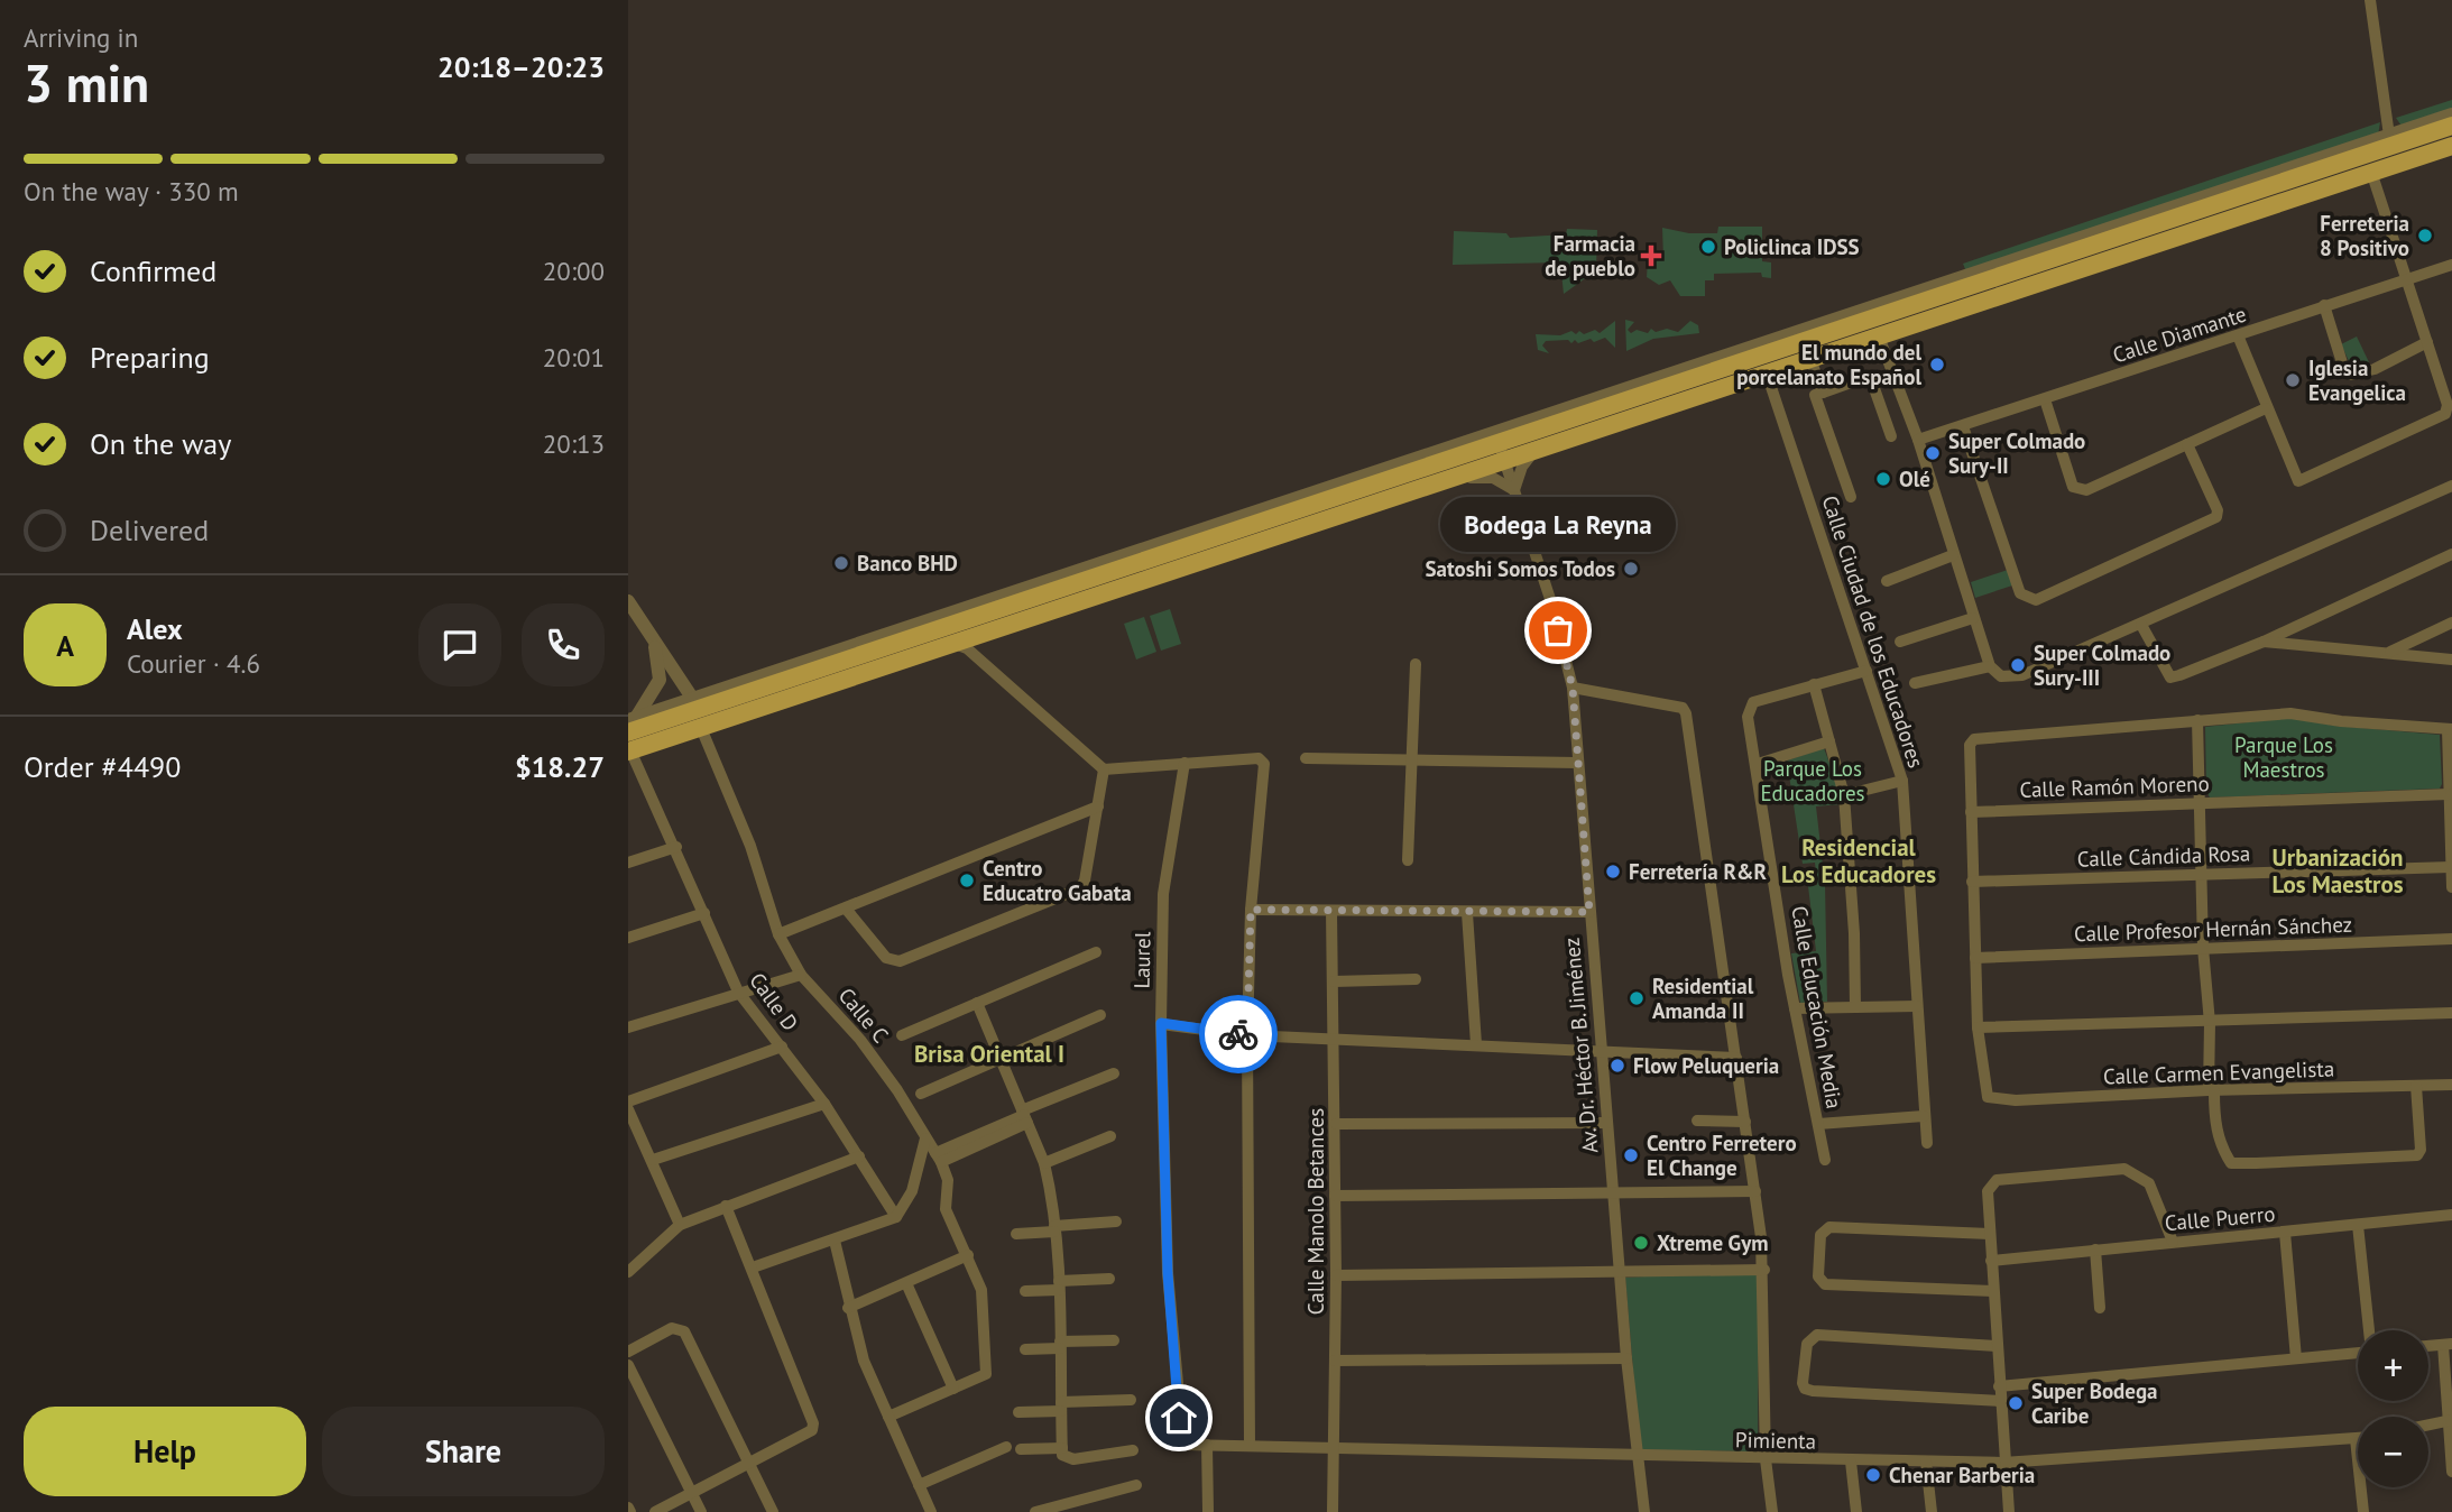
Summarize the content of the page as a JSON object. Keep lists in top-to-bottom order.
{
  "streets": {
    "street": [
      "Calle Diamante",
      "Calle Ciudad de los Educadores",
      "Calle Ramón Moreno",
      "Calle Cándida Rosa",
      "Calle Profesor Hernán Sánchez",
      "Laurel",
      "Calle D",
      "Calle Educación Media",
      "Calle C",
      "Av. Dr. Héctor B. Jiménez",
      "Calle Carmen Evangelista",
      "Calle Manolo Betances",
      "Calle Puerro",
      "Pimienta"
    ]
  },
  "crossings": [
    ["Calle Ciudad de los Educadores", "Calle Educación Media"],
    ["Laurel", "Pimienta"],
    ["Av. Dr. Héctor B. Jiménez", "Pimienta"],
    ["Calle Manolo Betances", "Pimienta"]
  ],
  "districts": ["Residencial Los Educadores", "Urbanización Los Maestros", "Brisa Oriental I"],
  "parks": ["Parque Los Maestros", "Parque Los Educadores"],
  "places": {
    "other": [
      "Ferreteria 8 Positivo",
      "Policlinca IDSS",
      "El mundo del porcelanato Español",
      "Iglesia Evangelica",
      "Super Colmado Sury-II",
      "Olé",
      "Banco BHD",
      "Satoshi Somos Todos",
      "Bodega La Reyna",
      "Super Colmado Sury-III",
      "Ferretería R&R",
      "Centro Educatro Gabata",
      "Residential Amanda II",
      "Flow Peluqueria",
      "Centro Ferretero El Change",
      "Xtreme Gym",
      "Super Bodega Caribe",
      "Chenar Barberia"
    ],
    "health": ["Farmacia de pueblo"]
  },
  "page": {
    "heading": ["3 min", "Arriving in", "20:18–20:23"],
    "panel": [
      "Alex",
      "Courier · 4.6",
      "Order #4490",
      "$18.27"
    ],
    "bar": "On the way · 330 m",
    "list": [
      ["Confirmed", "20:00"],
      ["Preparing", "20:01"],
      ["On the way", "20:13"],
      "Delivered"
    ],
    "bubble": "Bodega La Reyna",
    "round": "A",
    "map_buttons": ["+", "−"],
    "buttons": ["Help", "Share"]
  }
}
